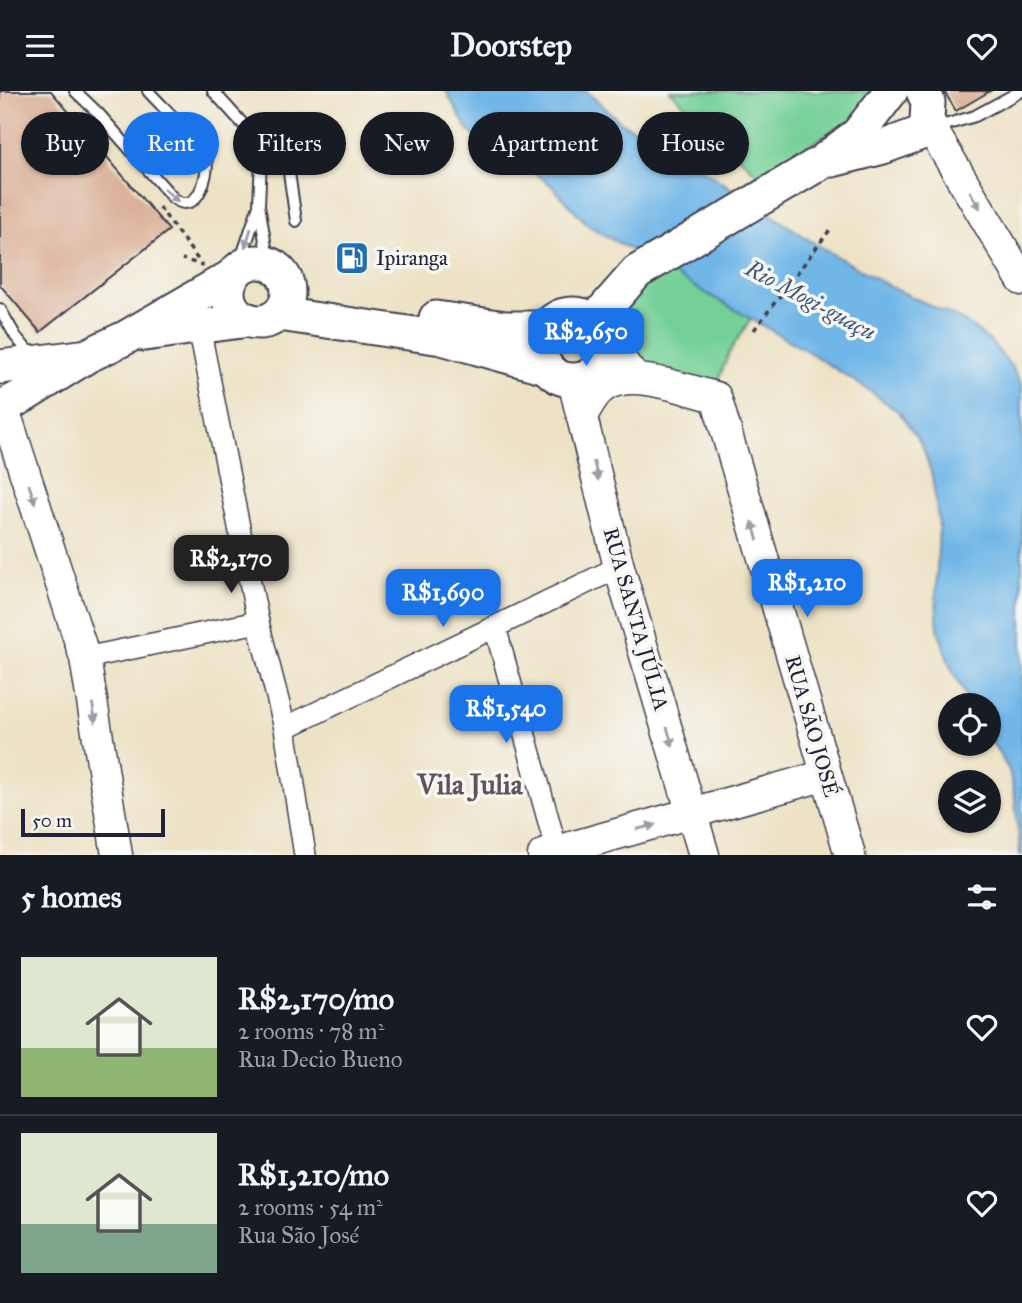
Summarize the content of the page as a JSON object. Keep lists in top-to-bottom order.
{
  "streets": {
    "street": ["RUA SANTA JÚLIA", "RUA SÃO JOSÉ"]
  },
  "one_way": ["RUA SÃO JOSÉ"],
  "districts": ["Vila Julia"],
  "water": ["Rio Mogi-guaçu"],
  "places": {
    "fuel station": ["Ipiranga"]
  },
  "scale_bar": "50 m",
  "page": {
    "header": "Doorstep",
    "chip": [
      "Buy",
      "Rent",
      "Filters",
      "New",
      "Apartment",
      "House"
    ],
    "price": [
      "R$2,650",
      "R$2,170",
      "R$1,210",
      "R$1,690",
      "R$1,540"
    ],
    "scale": "50 m",
    "heading": "5 homes",
    "list": [
      {
        "name": "R$2,170/mo",
        "note": "2 rooms · 78 m² · Rua Decio Bueno"
      },
      {
        "name": "R$1,210/mo",
        "note": "2 rooms · 54 m² · Rua São José"
      }
    ]
  }
}
